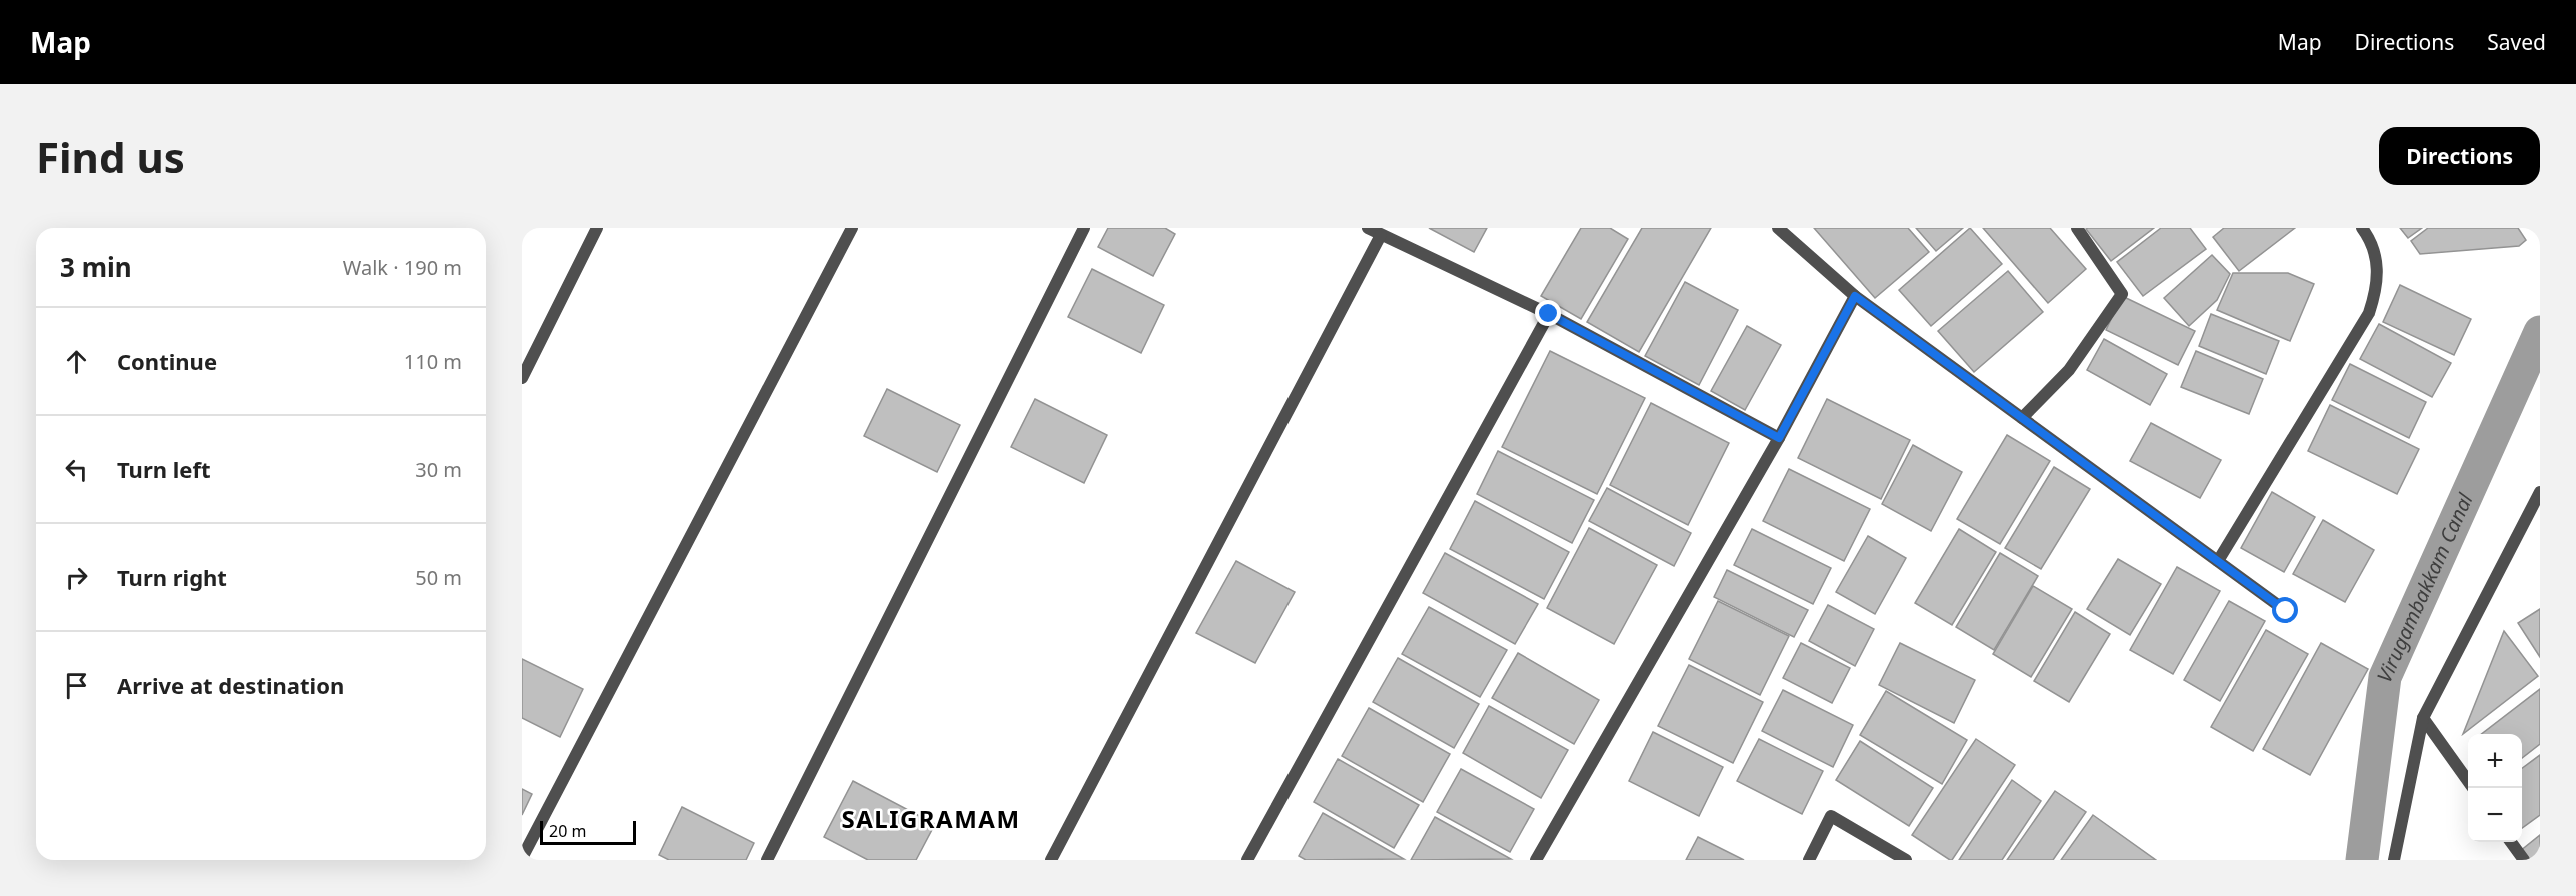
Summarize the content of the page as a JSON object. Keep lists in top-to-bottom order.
{
  "districts": ["SALIGRAMAM"],
  "water": ["Virugambakkam Canal"],
  "scale_bar": "20 m",
  "page": {
    "header": "Map",
    "nav": ["Map", "Directions", "Saved"],
    "buttons": "Directions",
    "title": "Find us",
    "heading": ["3 min", "Walk · 190 m"],
    "list": [
      ["Continue", "110 m"],
      ["Turn left", "30 m"],
      ["Turn right", "50 m"],
      "Arrive at destination"
    ],
    "map_buttons": ["+", "−"],
    "scale": "20 m"
  }
}
